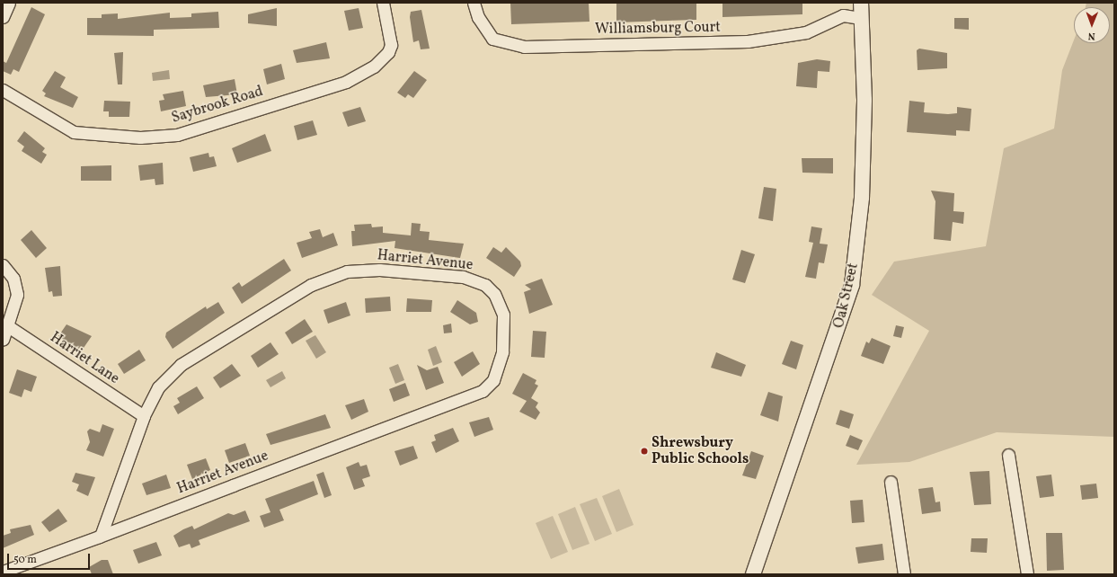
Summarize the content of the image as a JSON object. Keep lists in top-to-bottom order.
{
  "streets": {
    "street": [
      "Williamsburg Court",
      "Saybrook Road",
      "Harriet Avenue",
      "Oak Street",
      "Harriet Lane"
    ]
  },
  "crossings": [
    ["Williamsburg Court", "Oak Street"],
    ["Harriet Avenue", "Harriet Lane"]
  ],
  "places": ["Shrewsbury Public Schools"],
  "scale_bar": "50 m",
  "north": "bottom"
}
